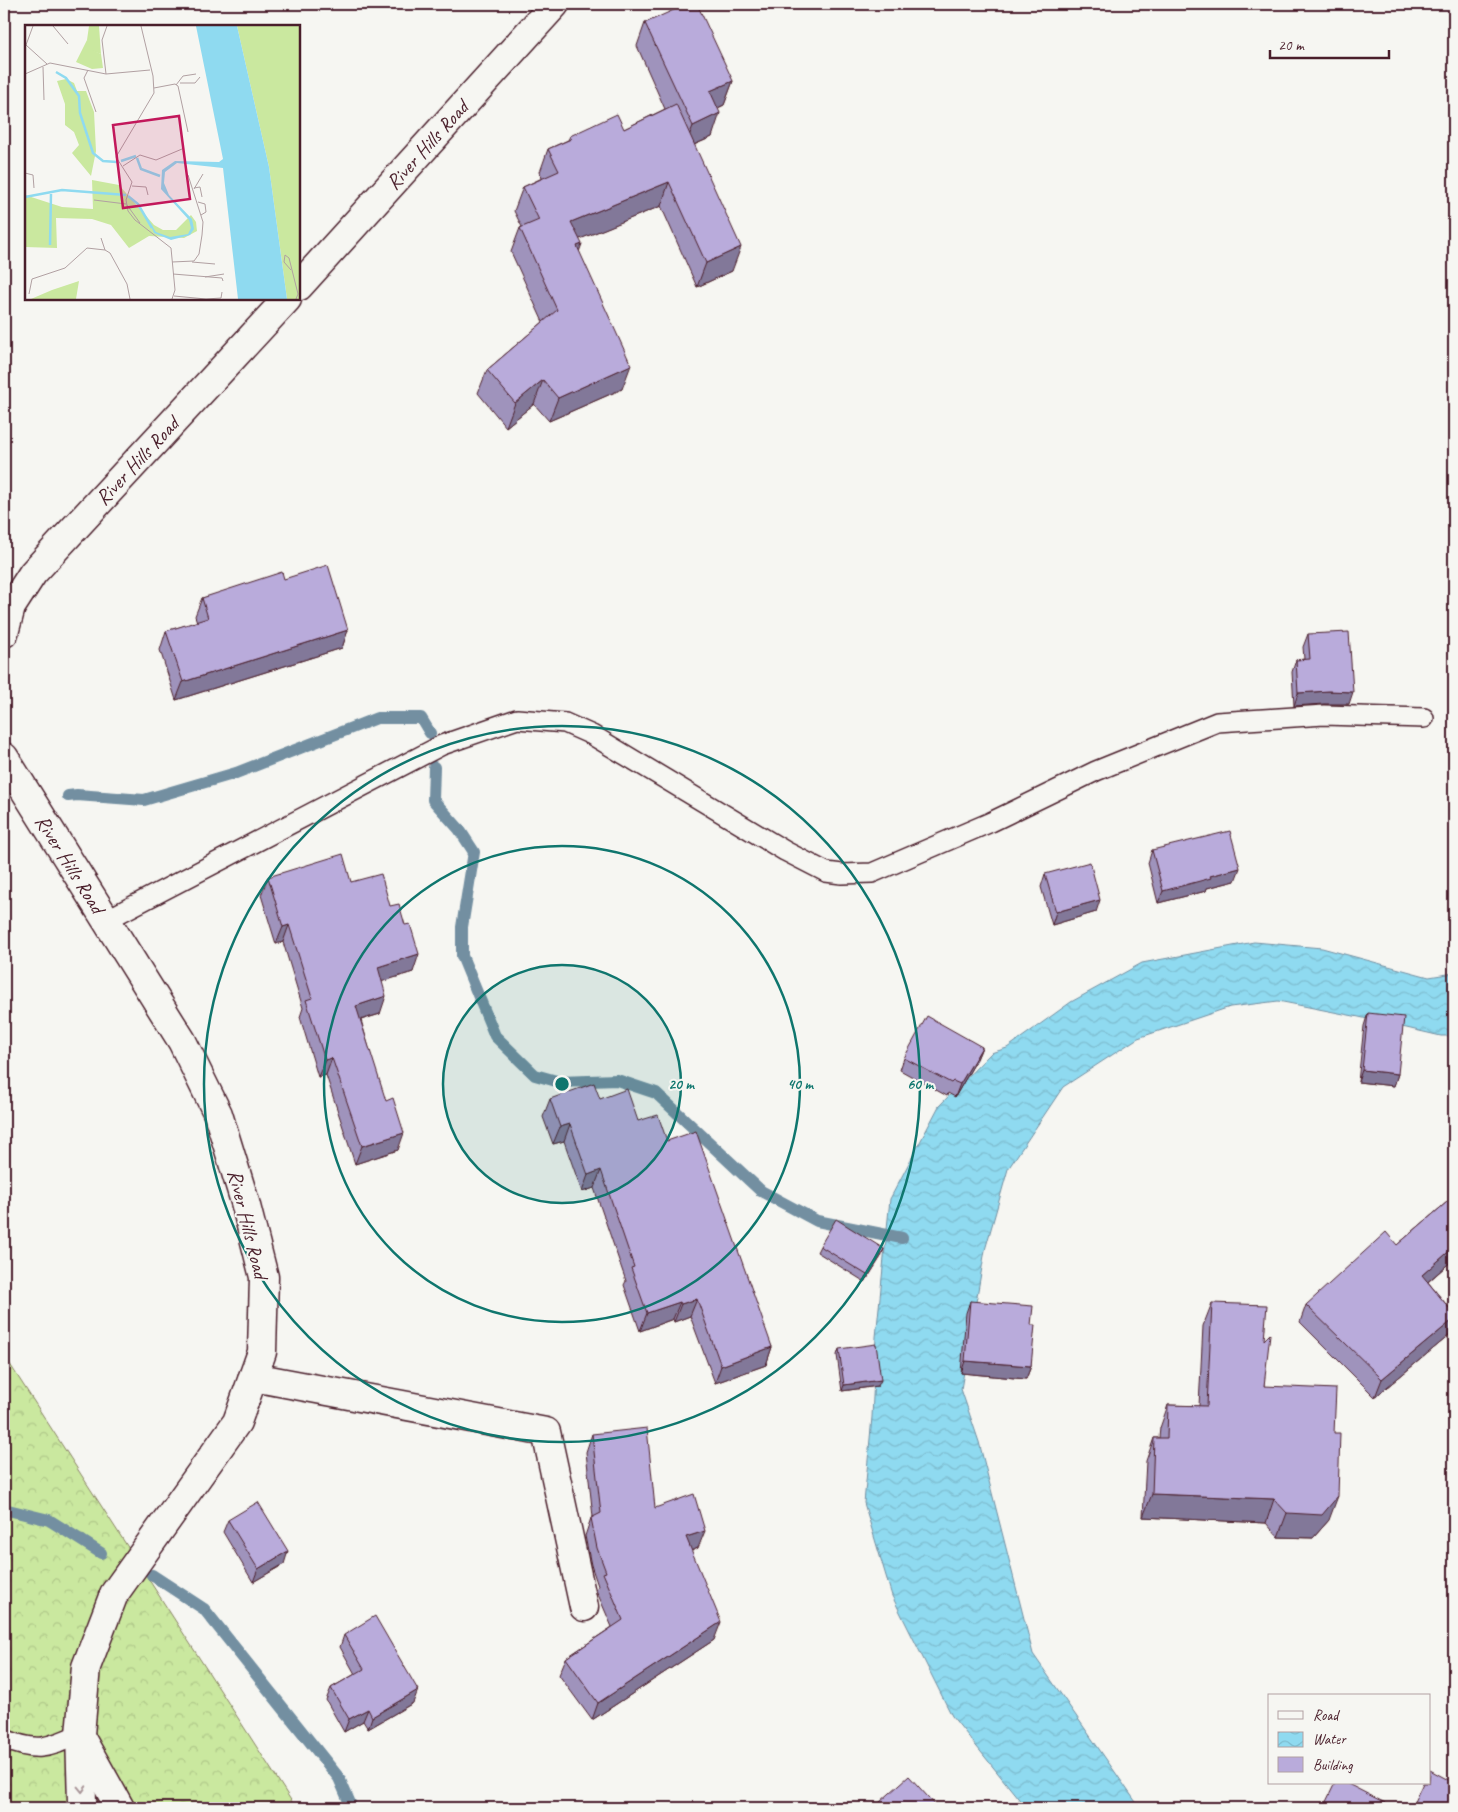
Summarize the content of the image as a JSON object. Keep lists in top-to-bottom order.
{
  "streets": {
    "street": ["River Hills Road"]
  },
  "legend": ["Road", "Water", "Building"],
  "scale_bar": "20 m",
  "rings": ["20 m", "40 m", "60 m"]
}
